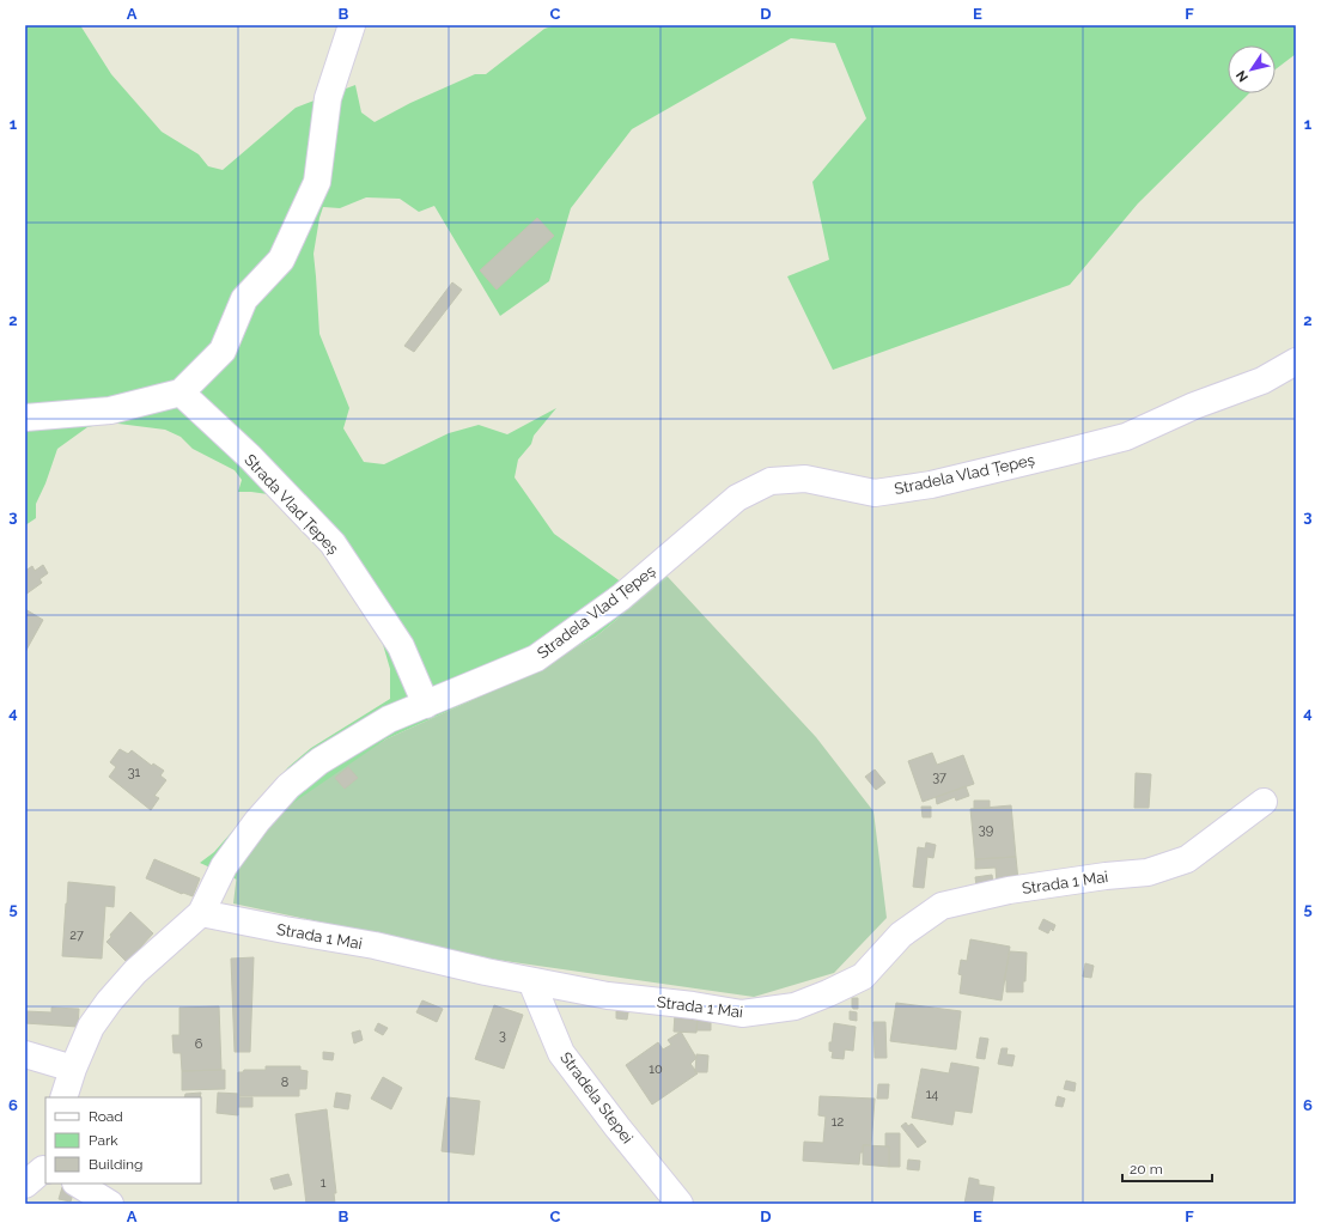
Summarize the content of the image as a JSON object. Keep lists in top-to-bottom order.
{
  "streets": {
    "street": [
      "Stradela Vlad Țepeș",
      "Strada Vlad Țepeș",
      "Strada 1 Mai",
      "Stradela Stepei"
    ]
  },
  "crossings": [
    ["Stradela Vlad Țepeș", "Strada Vlad Țepeș"],
    ["Strada 1 Mai", "Stradela Stepei"]
  ],
  "house_numbers": [
    "31",
    "37",
    "39",
    "27",
    "3",
    "6",
    "10",
    "8",
    "14",
    "12",
    "1"
  ],
  "legend": ["Road", "Park", "Building"],
  "scale_bar": "20 m",
  "north": "bottom left",
  "grid": {
    "columns": [
      "A",
      "B",
      "C",
      "D",
      "E",
      "F"
    ],
    "rows": [
      "1",
      "2",
      "3",
      "4",
      "5",
      "6"
    ]
  }
}
